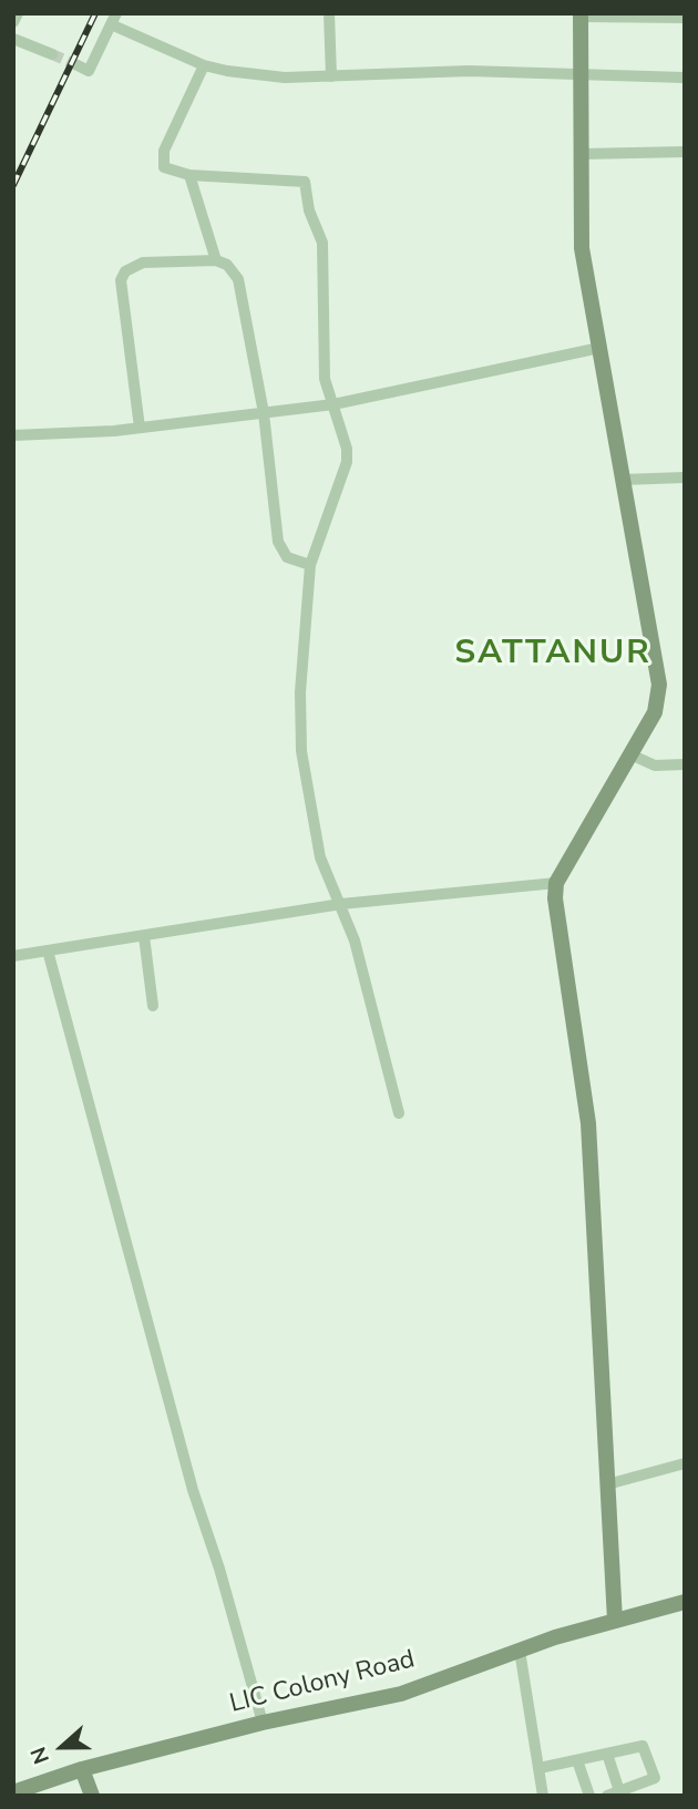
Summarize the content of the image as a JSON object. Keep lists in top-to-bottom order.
{
  "streets": {
    "street": ["LIC Colony Road"]
  },
  "districts": ["SATTANUR"],
  "north": "left"
}
